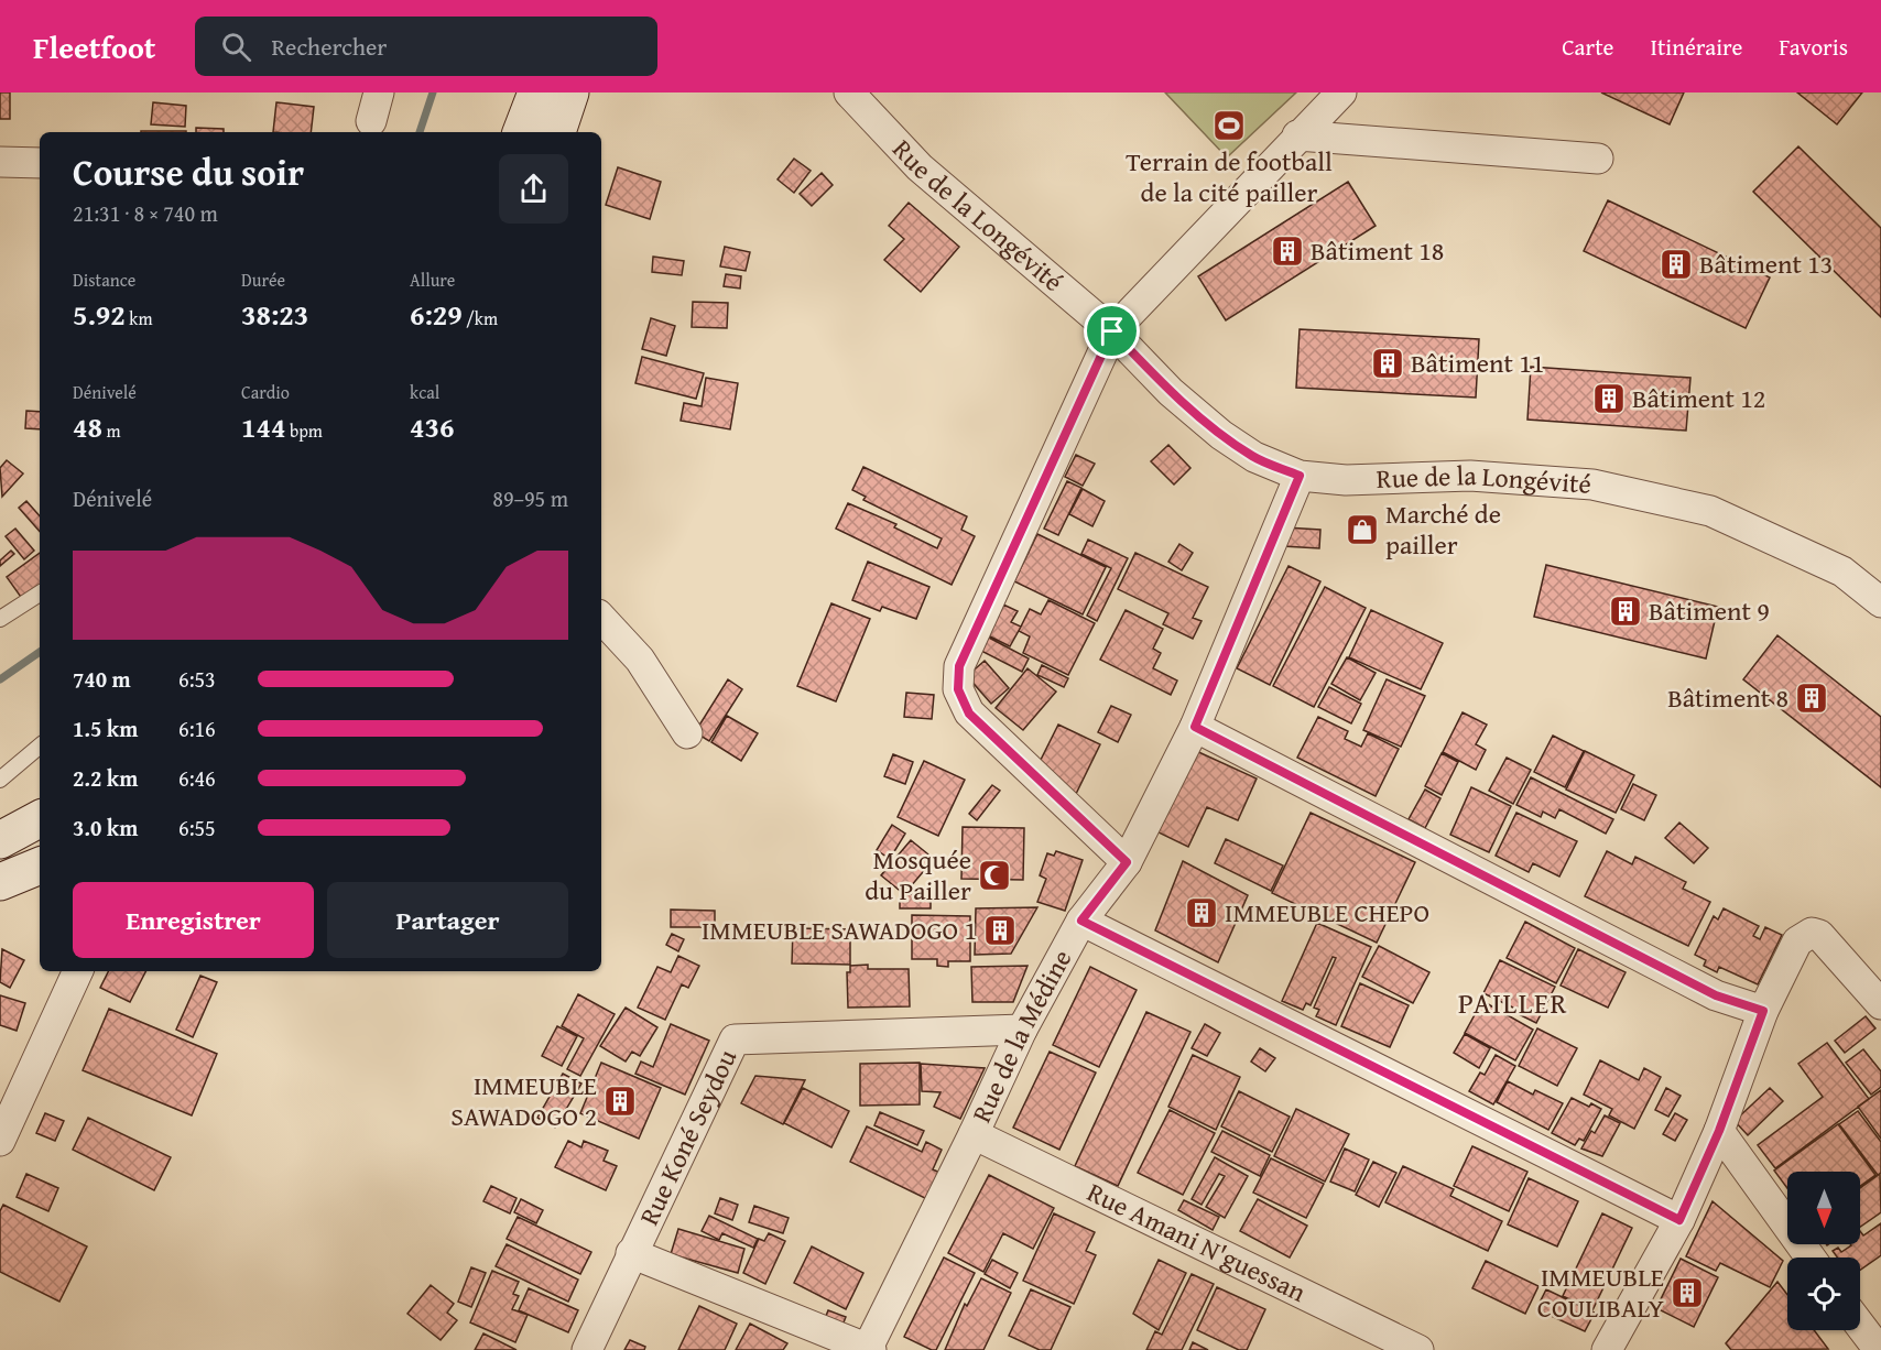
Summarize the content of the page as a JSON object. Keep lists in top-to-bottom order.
{
  "streets": {
    "street": [
      "Rue de la Longévité",
      "Rue de la Médine",
      "Rue Koné Seydou",
      "Rue Amani N'guessan"
    ]
  },
  "crossings": [
    ["Rue de la Longévité", "Rue de la Médine"],
    ["Rue de la Médine", "Rue Koné Seydou"],
    ["Rue de la Médine", "Rue Amani N'guessan"]
  ],
  "districts": ["PAILLER"],
  "places": {
    "sports": ["Terrain de football de la cité pailler"],
    "building": [
      "Bâtiment 18",
      "Bâtiment 13",
      "Bâtiment 11",
      "Bâtiment 12",
      "Bâtiment 9",
      "Bâtiment 8",
      "IMMEUBLE CHEPO",
      "IMMEUBLE SAWADOGO 1",
      "IMMEUBLE SAWADOGO 2",
      "IMMEUBLE COULIBALY"
    ],
    "shop": ["Marché de pailler"],
    "mosque": ["Mosquée du Pailler"]
  },
  "north": "bottom",
  "page": {
    "header": "Fleetfoot",
    "search": "Rechercher",
    "nav": ["Carte", "Itinéraire", "Favoris"],
    "heading": ["Course du soir", "21:31 · 8 × 740 m"],
    "stats": [
      ["Distance", "5.92 km"],
      ["Durée", "38:23"],
      ["Allure", "6:29 /km"],
      ["Dénivelé", "48 m"],
      ["Cardio", "144 bpm"],
      ["kcal", "436"]
    ],
    "chart": ["Dénivelé", "89–95 m"],
    "list": [
      {
        "name": "740 m",
        "note": "6:53"
      },
      {
        "name": "1.5 km",
        "note": "6:16"
      },
      {
        "name": "2.2 km",
        "note": "6:46"
      },
      {
        "name": "3.0 km",
        "note": "6:55"
      }
    ],
    "buttons": ["Enregistrer", "Partager"]
  }
}
